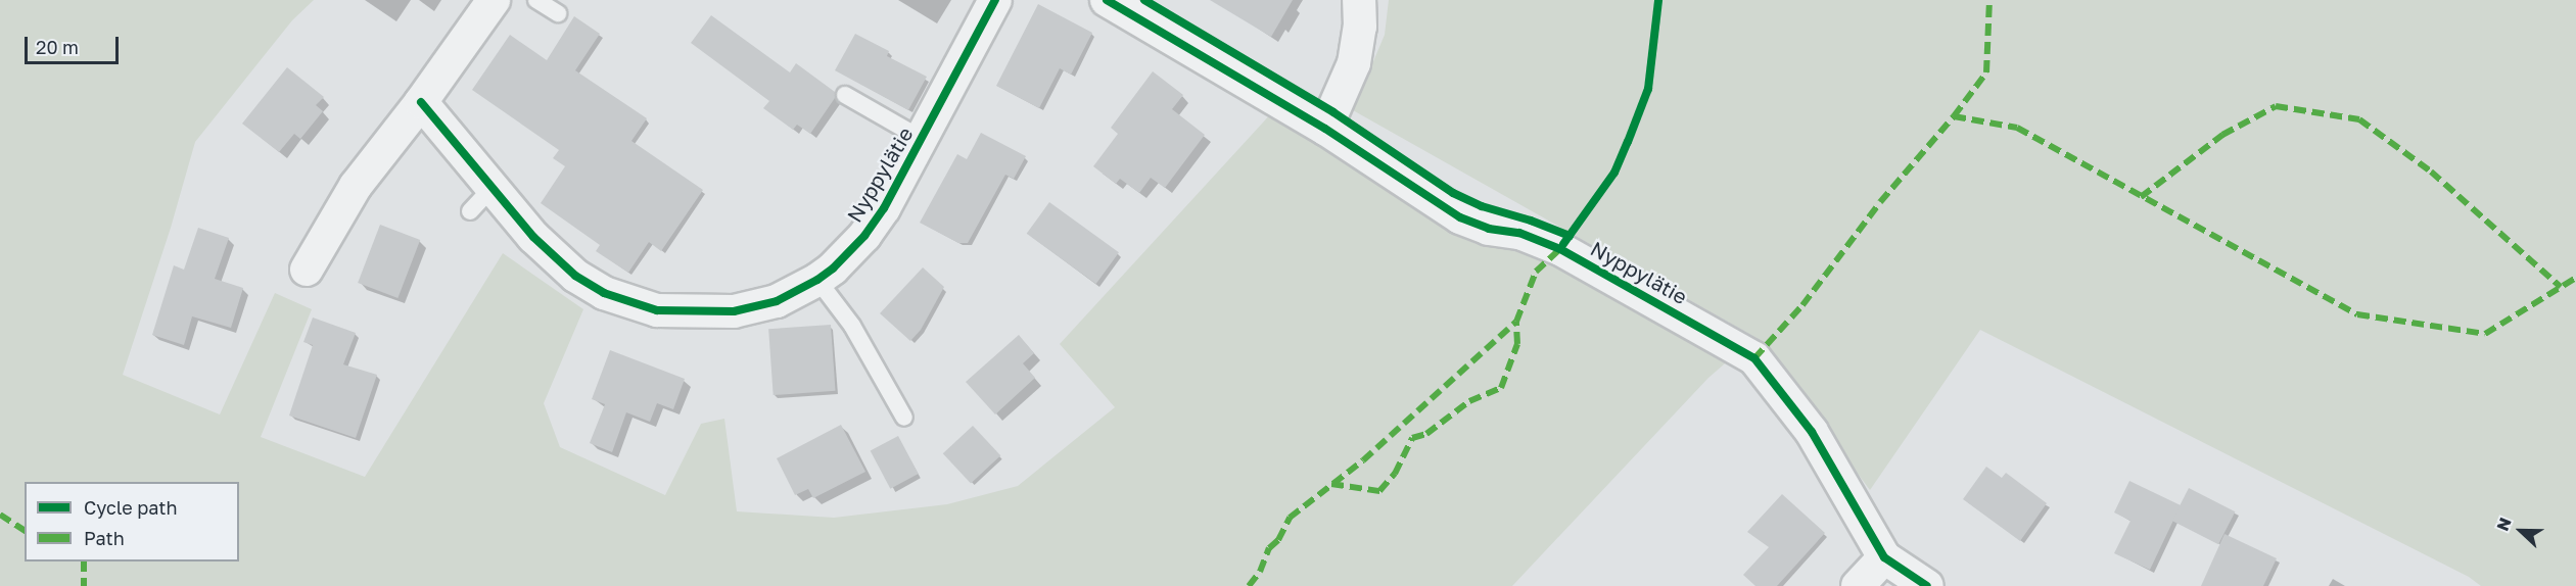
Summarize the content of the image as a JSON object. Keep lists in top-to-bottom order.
{
  "streets": {
    "street": ["Nyppylätie"]
  },
  "legend": ["Cycle path", "Path"],
  "scale_bar": "20 m",
  "north": "left"
}
